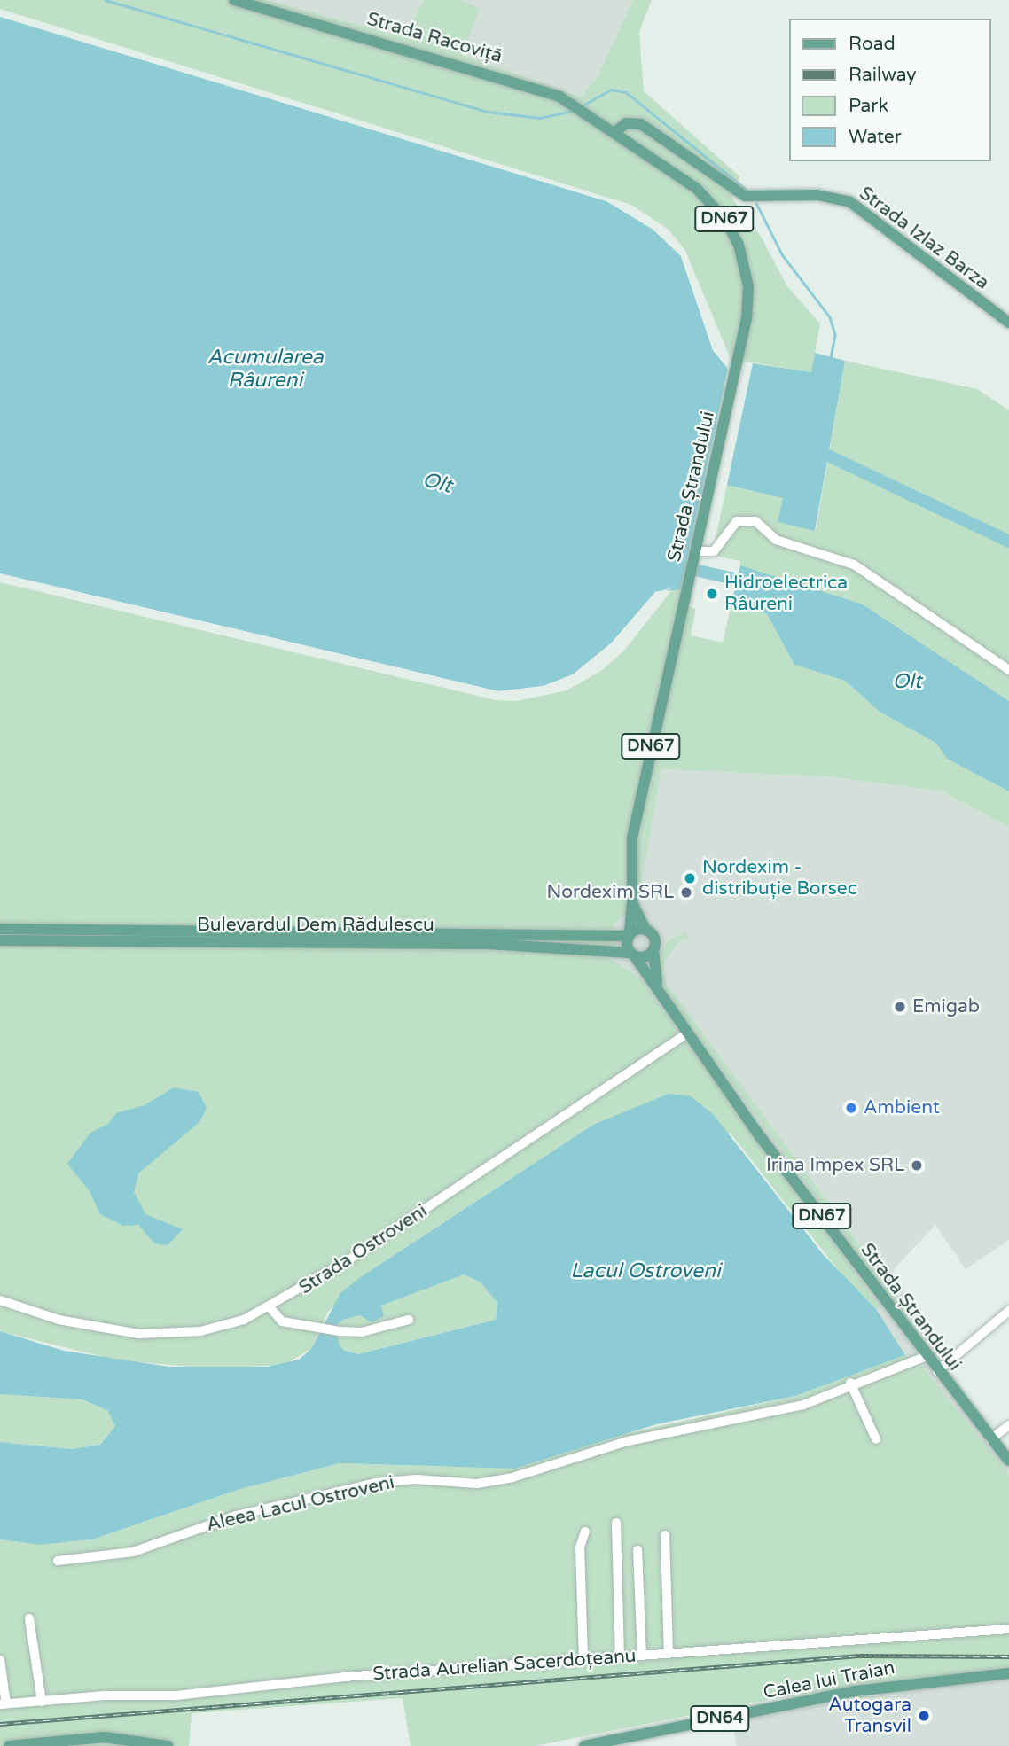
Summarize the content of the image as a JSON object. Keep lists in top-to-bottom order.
{
  "streets": {
    "main road": [
      "Strada Racoviță",
      "DN67",
      "Strada Izlaz Barza",
      "Strada Ștrandului",
      "Bulevardul Dem Rădulescu",
      "Calea lui Traian",
      "DN64"
    ],
    "street": ["Strada Ostroveni", "Aleea Lacul Ostroveni", "Strada Aurelian Sacerdoțeanu"]
  },
  "crossings": [
    ["Strada Racoviță", "Strada Izlaz Barza"],
    ["Strada Racoviță", "Strada Ștrandului"],
    ["Strada Izlaz Barza", "Strada Ștrandului"],
    ["Strada Ștrandului", "Bulevardul Dem Rădulescu"],
    ["Strada Ștrandului", "Strada Ostroveni"],
    ["Strada Ștrandului", "Aleea Lacul Ostroveni"]
  ],
  "water": ["Acumularea Râureni", "Olt", "Lacul Ostroveni"],
  "places": [
    "Hidroelectrica Râureni",
    "Nordexim - distribuție Borsec",
    "Nordexim SRL",
    "Emigab",
    "Ambient",
    "Irina Impex SRL",
    "Autogara Transvil"
  ],
  "legend": [
    "Road",
    "Railway",
    "Park",
    "Water"
  ]
}
